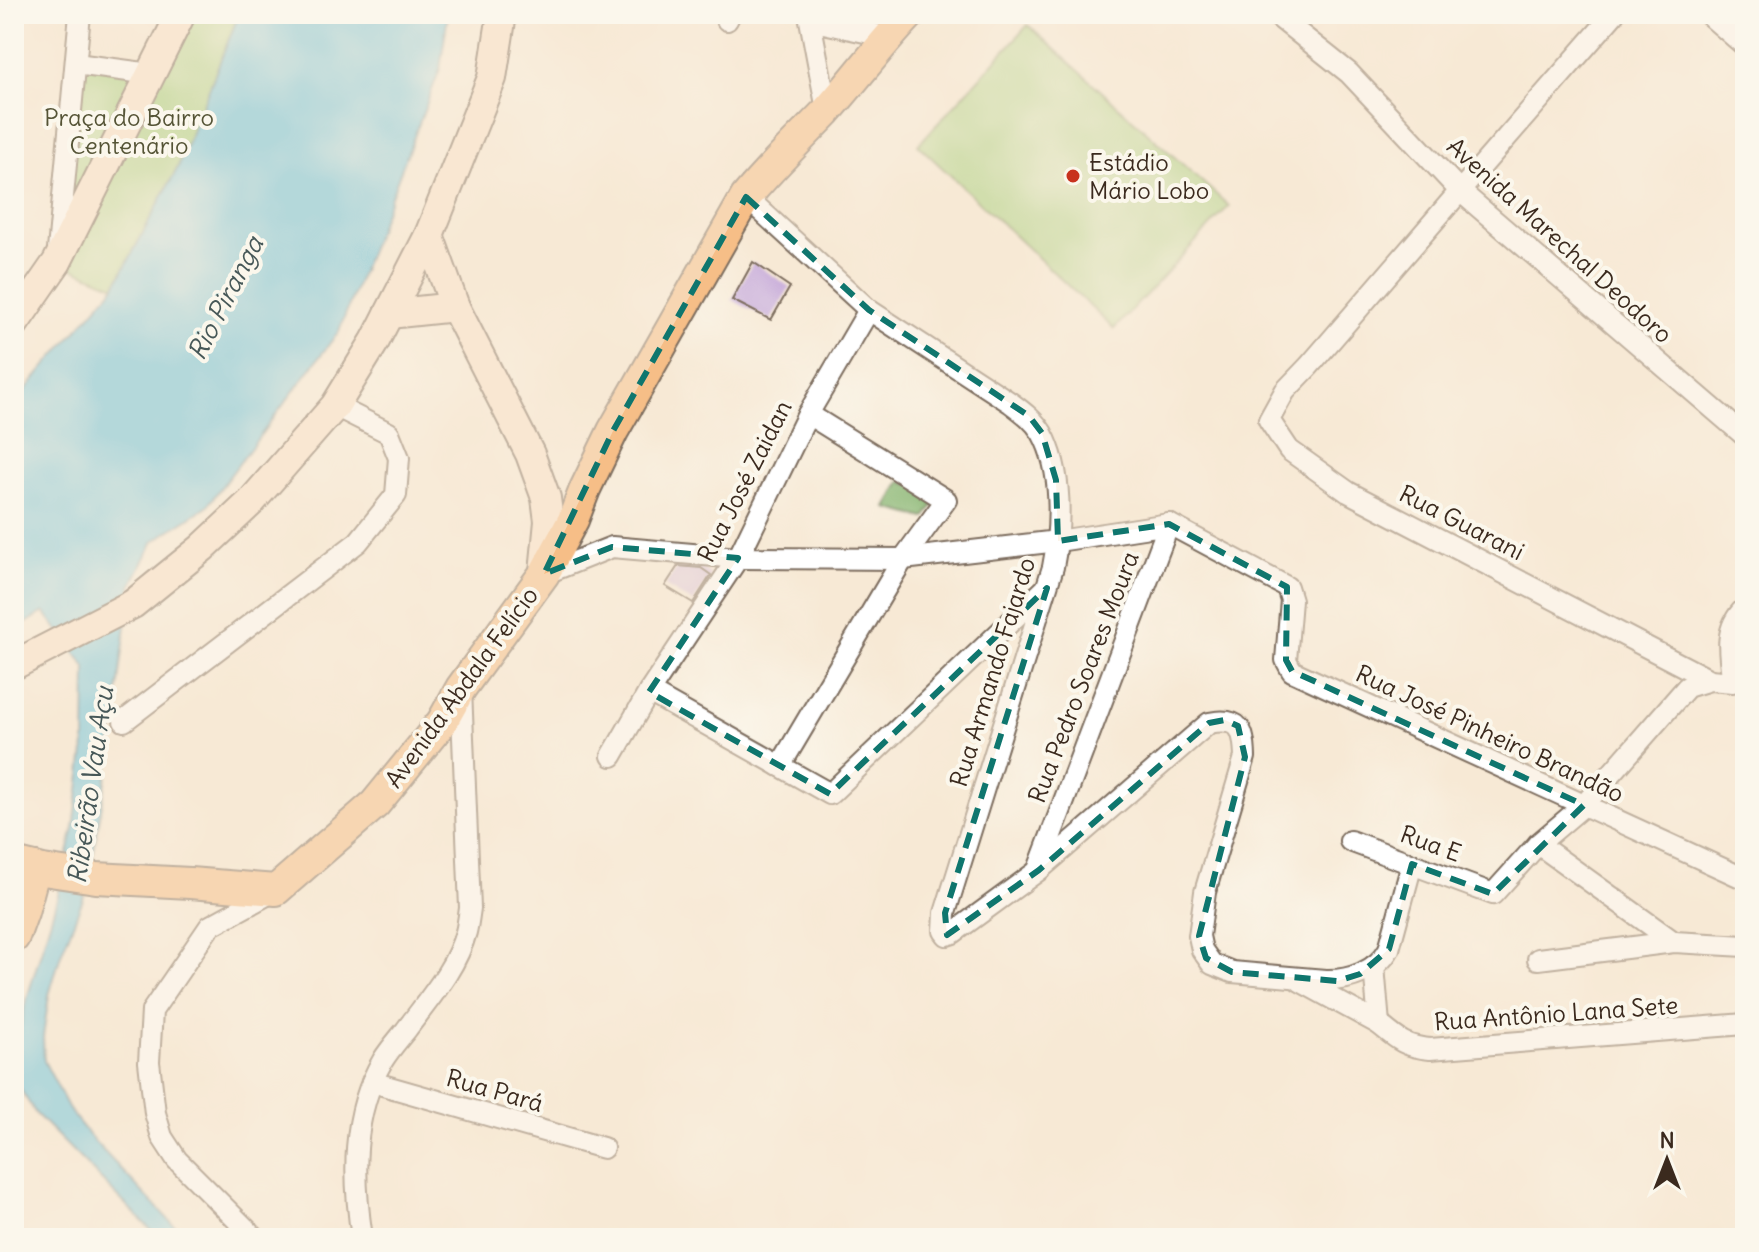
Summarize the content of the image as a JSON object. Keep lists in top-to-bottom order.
{
  "streets": {
    "main road": ["Avenida Abdala Felício"],
    "street": [
      "Avenida Marechal Deodoro",
      "Rua José Zaidan",
      "Rua Guarani",
      "Rua Armando Fajardo",
      "Rua Pedro Soares Moura",
      "Rua José Pinheiro Brandão",
      "Rua E",
      "Rua Antônio Lana Sete",
      "Rua Pará"
    ]
  },
  "crossings": [
    ["Avenida Marechal Deodoro", "Rua Guarani"],
    ["Rua José Zaidan", "Rua Armando Fajardo"],
    ["Rua José Zaidan", "Rua Pedro Soares Moura"],
    ["Rua Armando Fajardo", "Rua Pedro Soares Moura"],
    ["Rua Armando Fajardo", "Rua Antônio Lana Sete"],
    ["Rua Pedro Soares Moura", "Avenida Abdala Felício"],
    ["Rua Pedro Soares Moura", "Rua José Pinheiro Brandão"]
  ],
  "water": ["Rio Piranga", "Ribeirão Vau Açu"],
  "parks": ["Praça do Bairro Centenário"],
  "places": ["Estádio Mário Lobo"],
  "north": "top"
}
